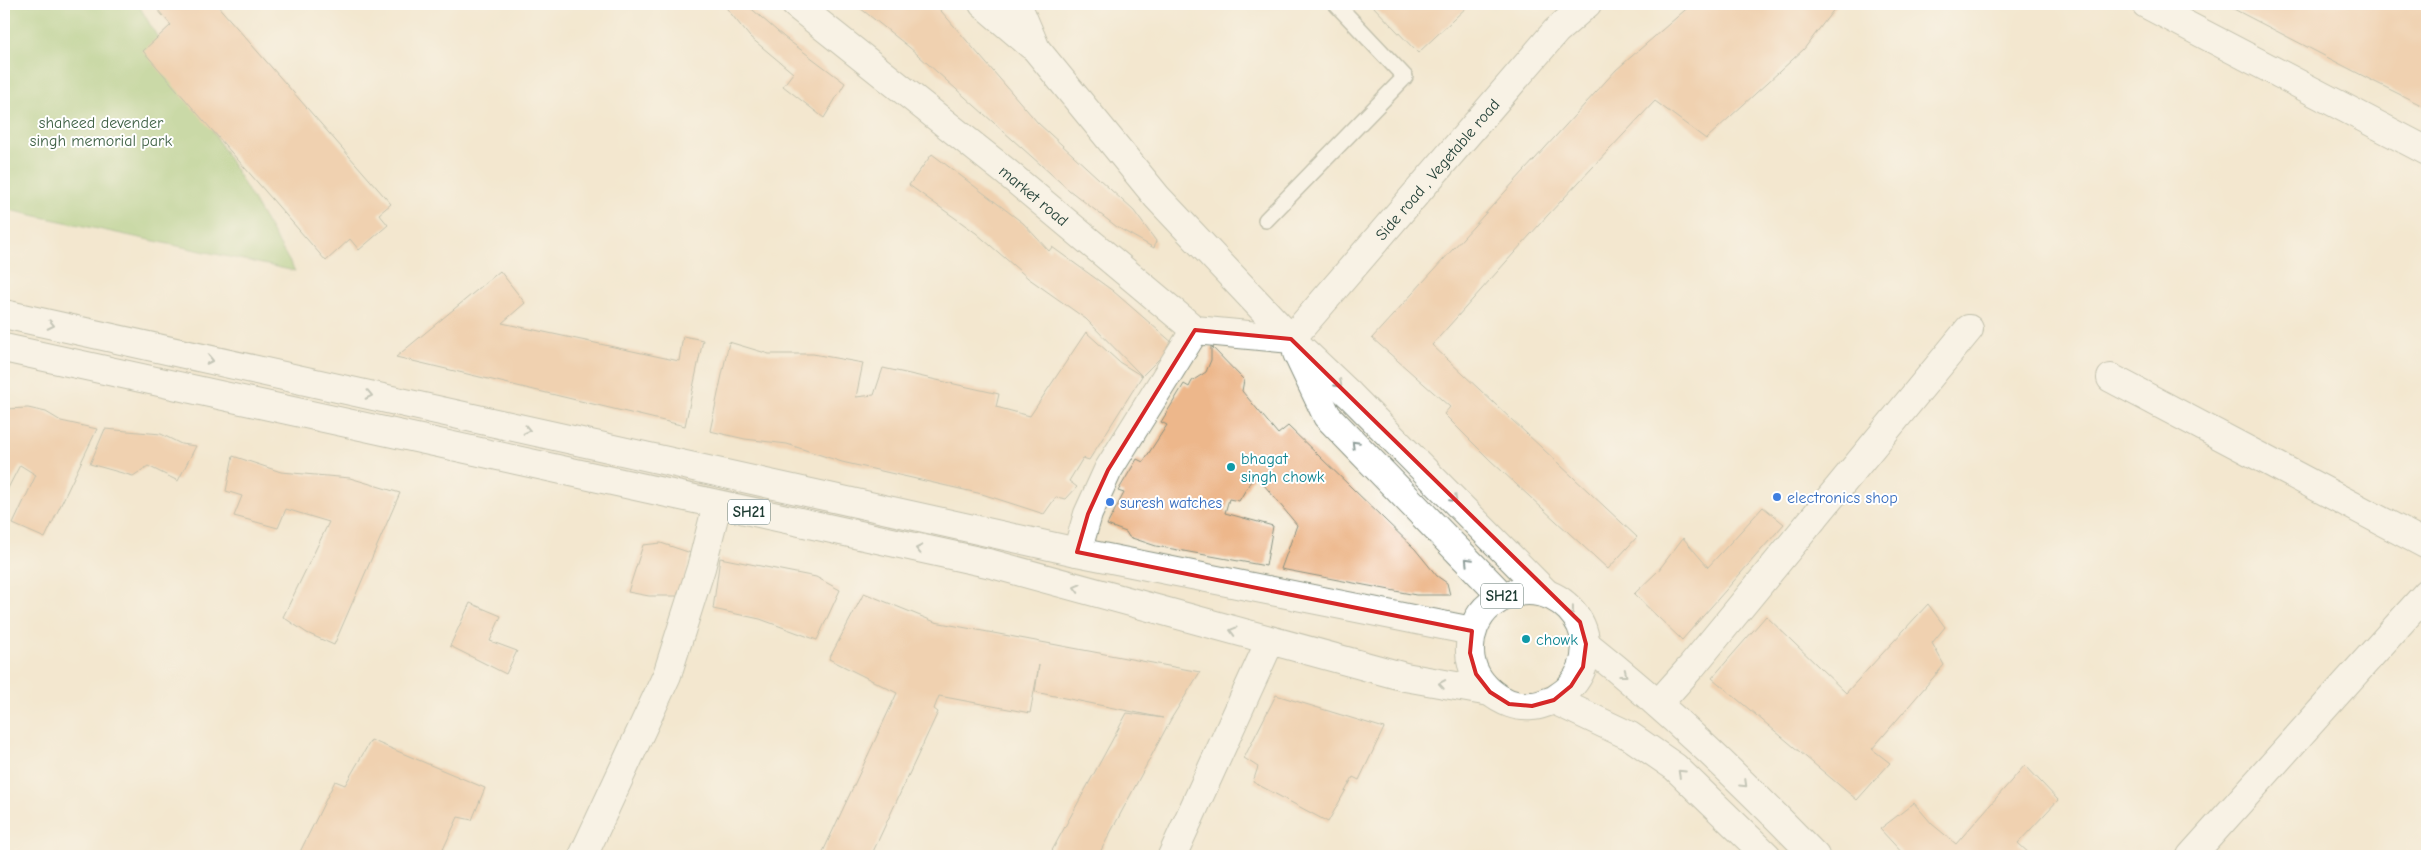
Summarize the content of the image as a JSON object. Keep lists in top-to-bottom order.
{
  "streets": {
    "main road": ["Side road , Vegetable road", "market road", "SH21"]
  },
  "parks": ["shaheed devender singh memorial park"],
  "places": [
    "bhagat singh chowk",
    "electronics shop",
    "suresh watches",
    "chowk"
  ]
}
